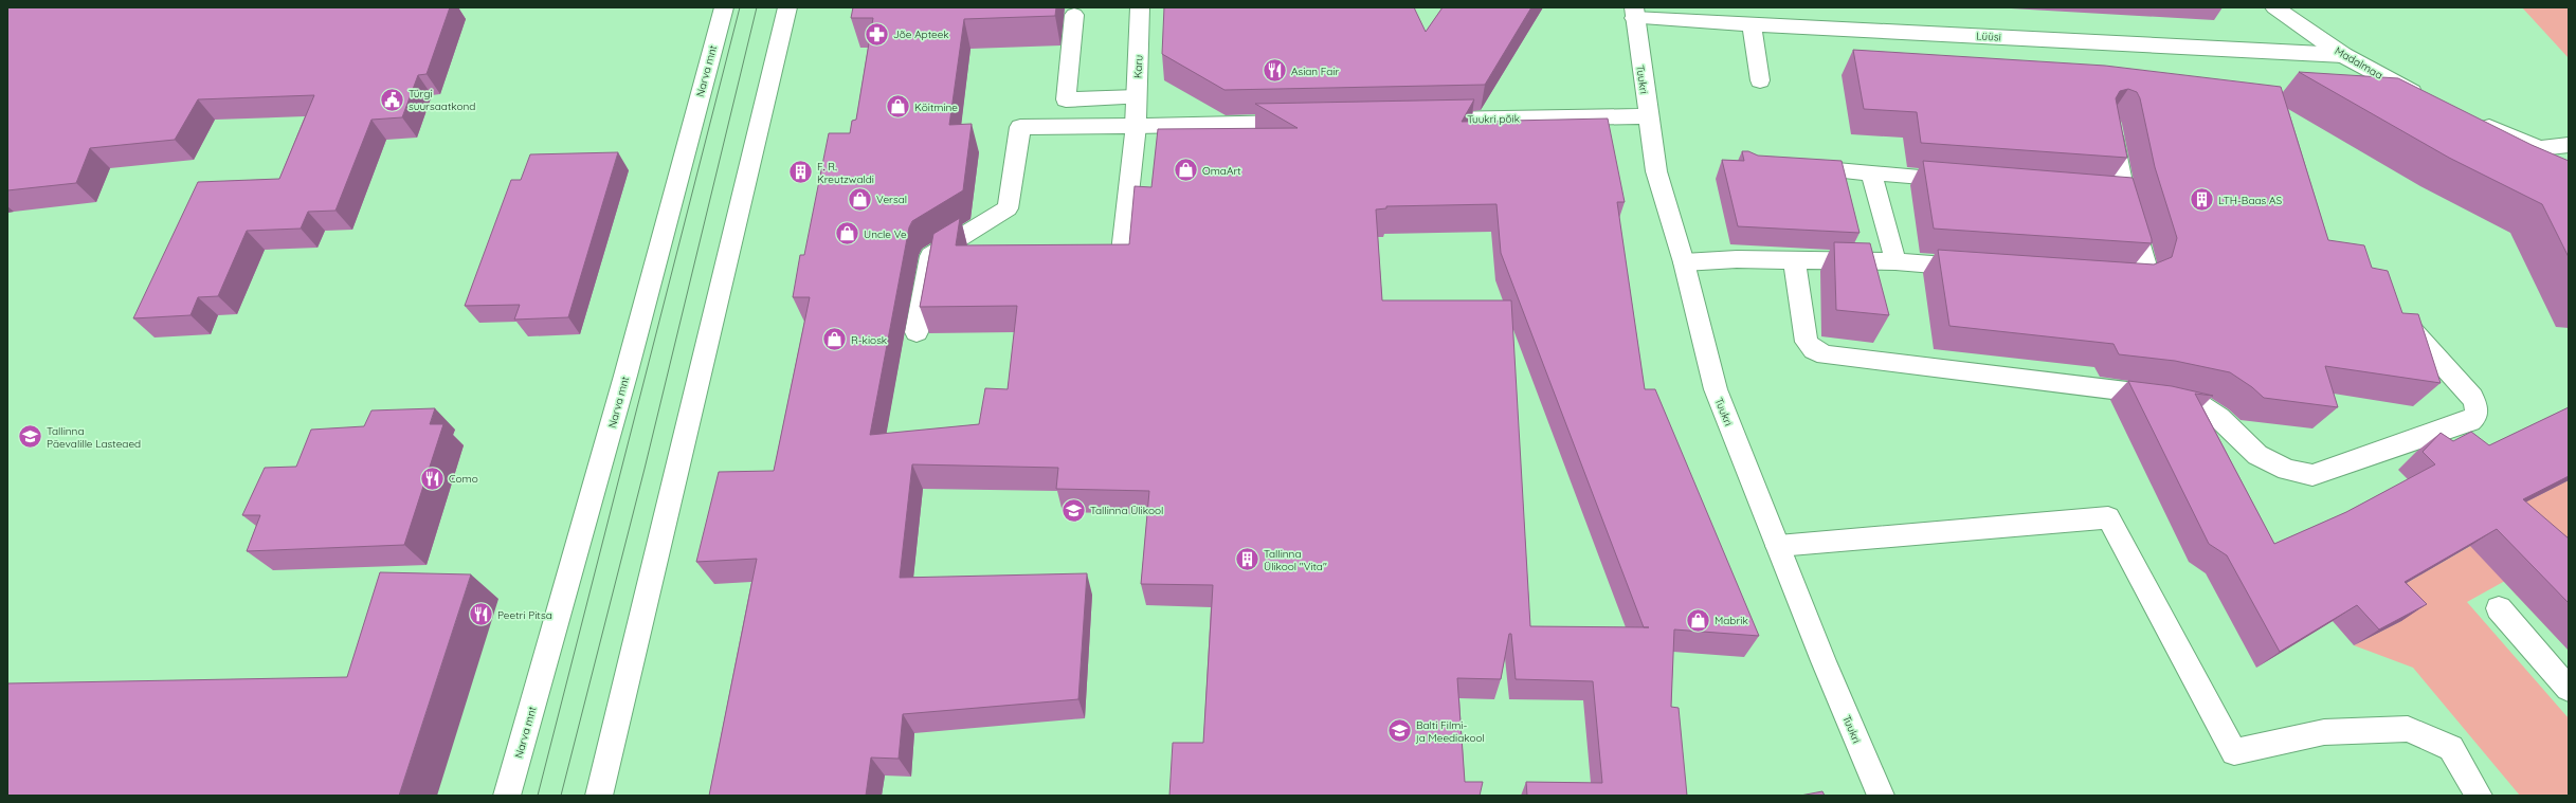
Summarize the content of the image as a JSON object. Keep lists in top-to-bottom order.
{
  "streets": {
    "street": [
      "Lüüsi",
      "Madalmaa",
      "Karu",
      "Narva mnt",
      "Tuukri",
      "Tuukri põik"
    ]
  },
  "crossings": [
    ["Lüüsi", "Madalmaa"],
    ["Lüüsi", "Tuukri"],
    ["Tuukri", "Tuukri põik"]
  ],
  "places": {
    "pharmacy": ["Jõe Apteek"],
    "restaurant": ["Asian Fair", "Como", "Peetri Pitsa"],
    "public building": ["Türgi suursaatkond"],
    "shop": [
      "Köitmine",
      "OmaArt",
      "Versal",
      "Uncle Ve",
      "R-kiosk",
      "Mabrik"
    ],
    "building": ["F. R. Kreutzwaldi", "LTH-Baas AS", "Tallinna Ülikool \"Vita\""],
    "school or university": ["Tallinna Päevalille Lasteaed", "Tallinna Ülikool", "Balti Filmi- ja Meediakool"]
  }
}
